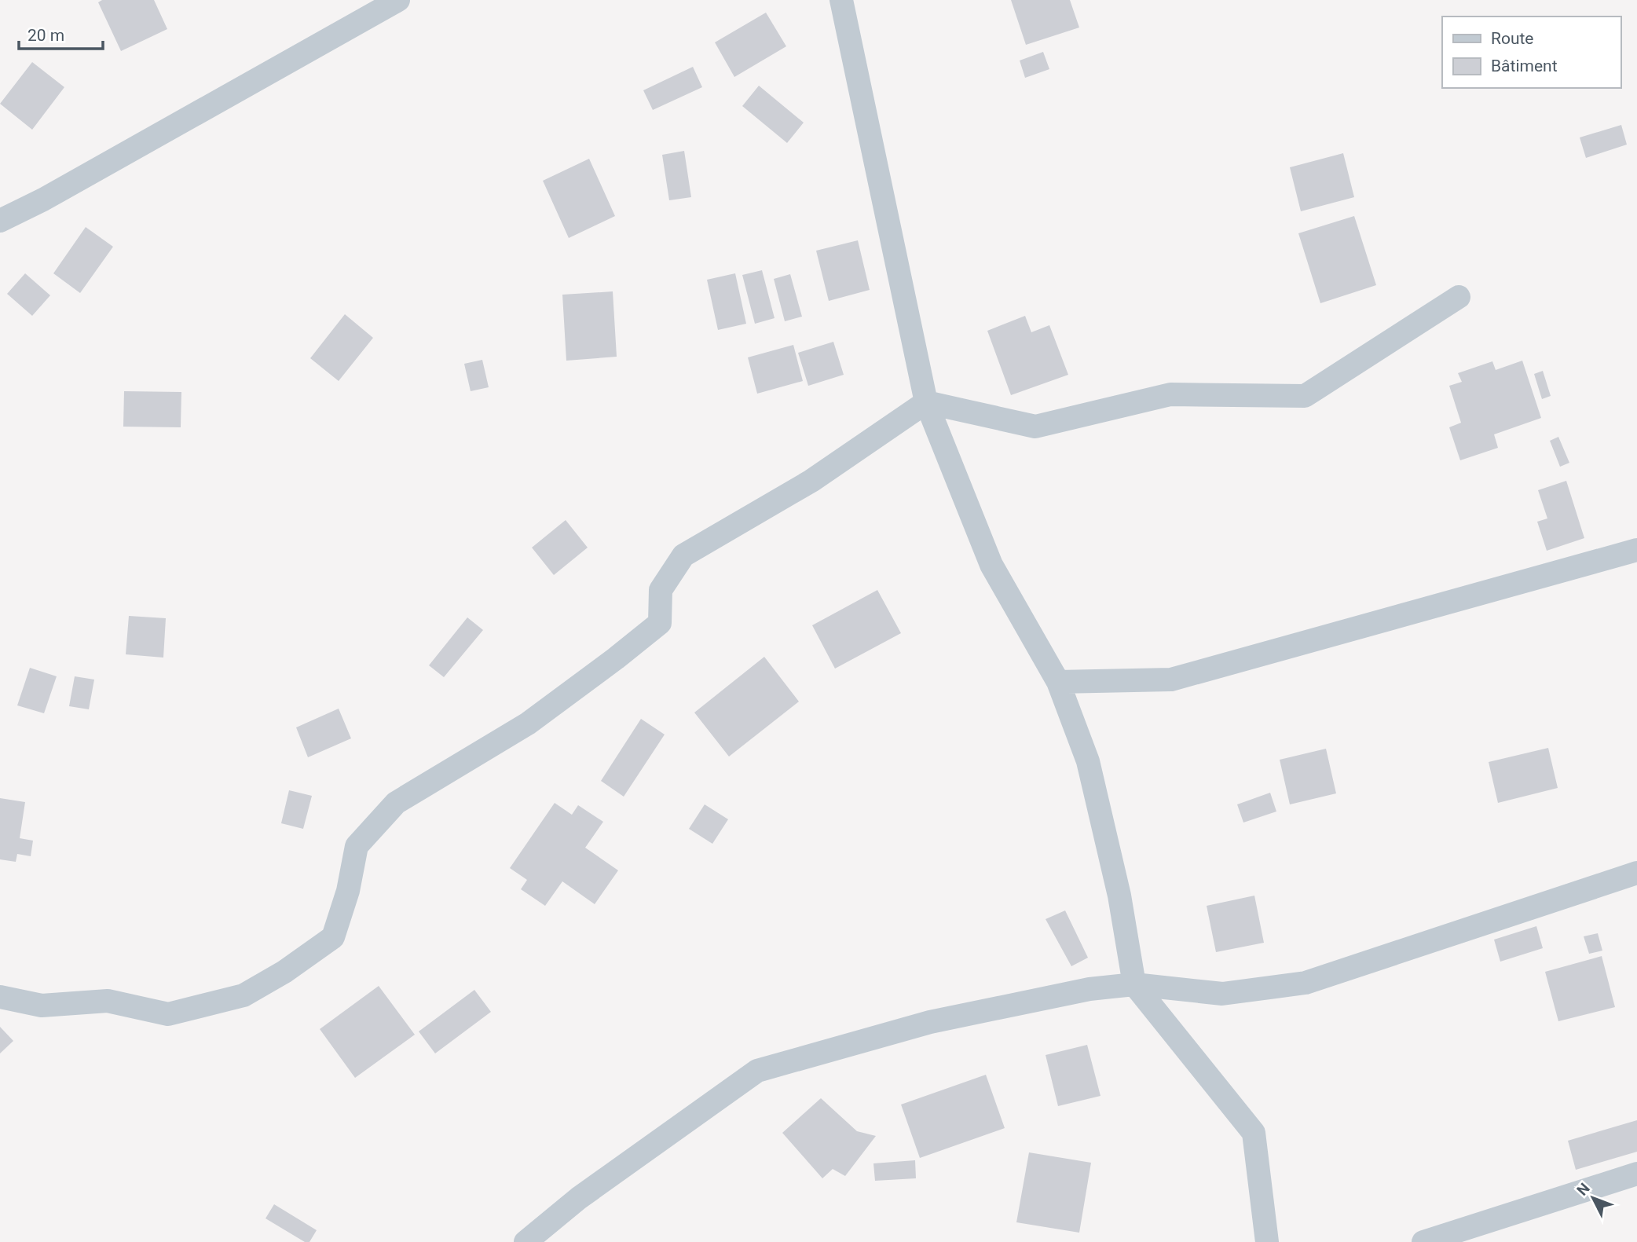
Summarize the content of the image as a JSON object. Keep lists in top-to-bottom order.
{
  "legend": ["Route", "Bâtiment"],
  "scale_bar": "20 m",
  "north": "top left"
}
